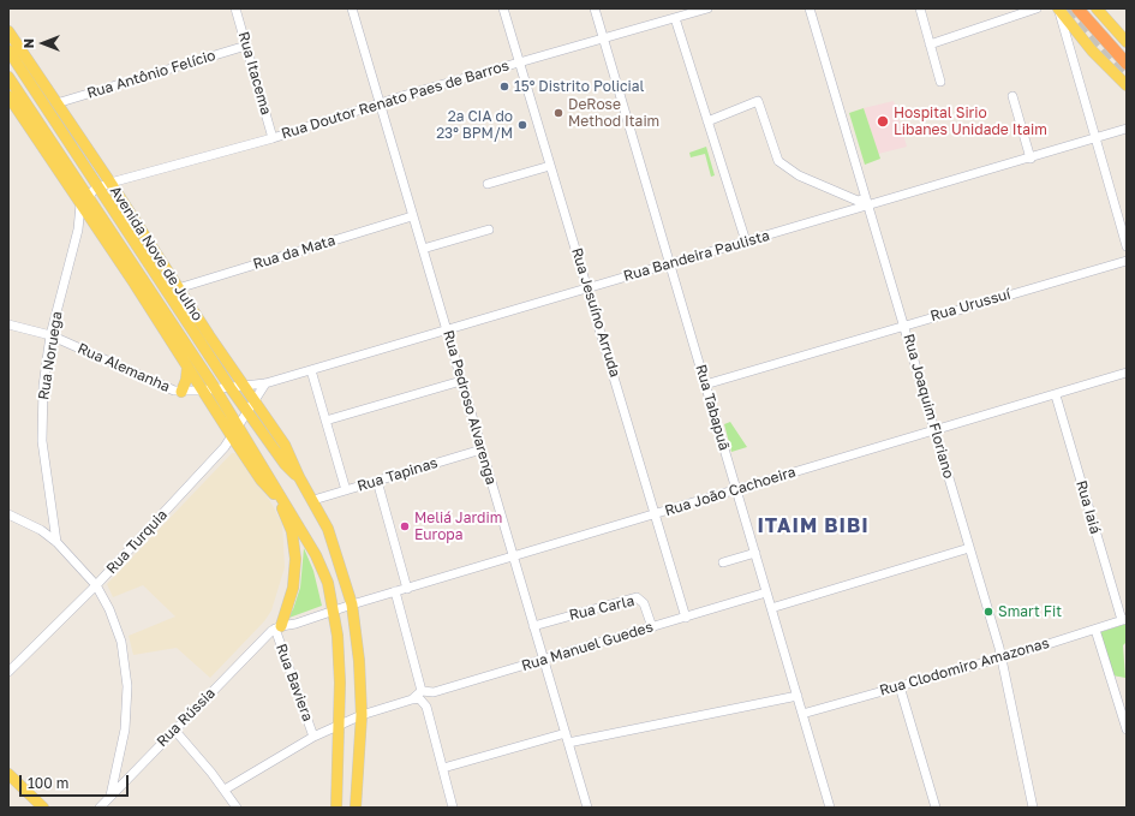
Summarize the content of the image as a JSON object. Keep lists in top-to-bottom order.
{
  "streets": {
    "main road": ["Avenida Nove de Julho"],
    "street": [
      "Rua Itacema",
      "Rua Antônio Felício",
      "Rua Doutor Renato Paes de Barros",
      "Rua da Mata",
      "Rua Bandeira Paulista",
      "Rua Urussuí",
      "Rua Jesuíno Arruda",
      "Rua Noruega",
      "Rua Alemanha",
      "Rua Joaquim Floriano",
      "Rua Pedroso Alvarenga",
      "Rua Tabapuã",
      "Rua Tapinas",
      "Rua João Cachoeira",
      "Rua Iaiá",
      "Rua Turquia",
      "Rua Carla",
      "Rua Manuel Guedes",
      "Rua Clodomiro Amazonas",
      "Rua Baviera",
      "Rua Rússia"
    ]
  },
  "crossings": [
    ["Rua Itacema", "Rua Antônio Felício"],
    ["Rua Itacema", "Rua Doutor Renato Paes de Barros"],
    ["Rua Antônio Felício", "Avenida Nove de Julho"],
    ["Rua Doutor Renato Paes de Barros", "Avenida Nove de Julho"],
    ["Rua Doutor Renato Paes de Barros", "Rua Jesuíno Arruda"],
    ["Rua Doutor Renato Paes de Barros", "Rua Noruega"],
    ["Rua Doutor Renato Paes de Barros", "Rua Pedroso Alvarenga"],
    ["Rua Doutor Renato Paes de Barros", "Rua Tabapuã"],
    ["Rua da Mata", "Avenida Nove de Julho"],
    ["Rua da Mata", "Rua Pedroso Alvarenga"],
    ["Avenida Nove de Julho", "Rua Bandeira Paulista"],
    ["Avenida Nove de Julho", "Rua Noruega"],
    ["Avenida Nove de Julho", "Rua Alemanha"],
    ["Avenida Nove de Julho", "Rua Tapinas"],
    ["Avenida Nove de Julho", "Rua João Cachoeira"],
    ["Avenida Nove de Julho", "Rua Turquia"],
    ["Avenida Nove de Julho", "Rua Manuel Guedes"],
    ["Rua Bandeira Paulista", "Rua Jesuíno Arruda"],
    ["Rua Bandeira Paulista", "Rua Alemanha"],
    ["Rua Bandeira Paulista", "Rua Joaquim Floriano"],
    ["Rua Bandeira Paulista", "Rua Pedroso Alvarenga"],
    ["Rua Bandeira Paulista", "Rua Tabapuã"],
    ["Rua Urussuí", "Rua Joaquim Floriano"],
    ["Rua Urussuí", "Rua Tabapuã"],
    ["Rua Jesuíno Arruda", "Rua João Cachoeira"],
    ["Rua Jesuíno Arruda", "Rua Manuel Guedes"],
    ["Rua Noruega", "Rua Alemanha"],
    ["Rua Joaquim Floriano", "Rua João Cachoeira"],
    ["Rua Joaquim Floriano", "Rua Clodomiro Amazonas"],
    ["Rua Pedroso Alvarenga", "Rua Tapinas"],
    ["Rua Pedroso Alvarenga", "Rua João Cachoeira"],
    ["Rua Pedroso Alvarenga", "Rua Carla"],
    ["Rua Pedroso Alvarenga", "Rua Manuel Guedes"],
    ["Rua Tabapuã", "Rua João Cachoeira"],
    ["Rua Tabapuã", "Rua Manuel Guedes"],
    ["Rua Tabapuã", "Rua Clodomiro Amazonas"],
    ["Rua João Cachoeira", "Rua Iaiá"],
    ["Rua João Cachoeira", "Rua Baviera"],
    ["Rua João Cachoeira", "Rua Rússia"],
    ["Rua Iaiá", "Rua Clodomiro Amazonas"],
    ["Rua Carla", "Rua Manuel Guedes"],
    ["Rua Manuel Guedes", "Rua Baviera"],
    ["Rua Baviera", "Rua Rússia"]
  ],
  "districts": ["ITAIM BIBI"],
  "places": [
    "15º Distrito Policial",
    "DeRose Method Itaim",
    "Hospital Sirio Libanes Unidade Itaim",
    "2ª CIA do 23º BPM/M",
    "Meliá Jardim Europa",
    "Smart Fit"
  ],
  "scale_bar": "100 m",
  "north": "left"
}
